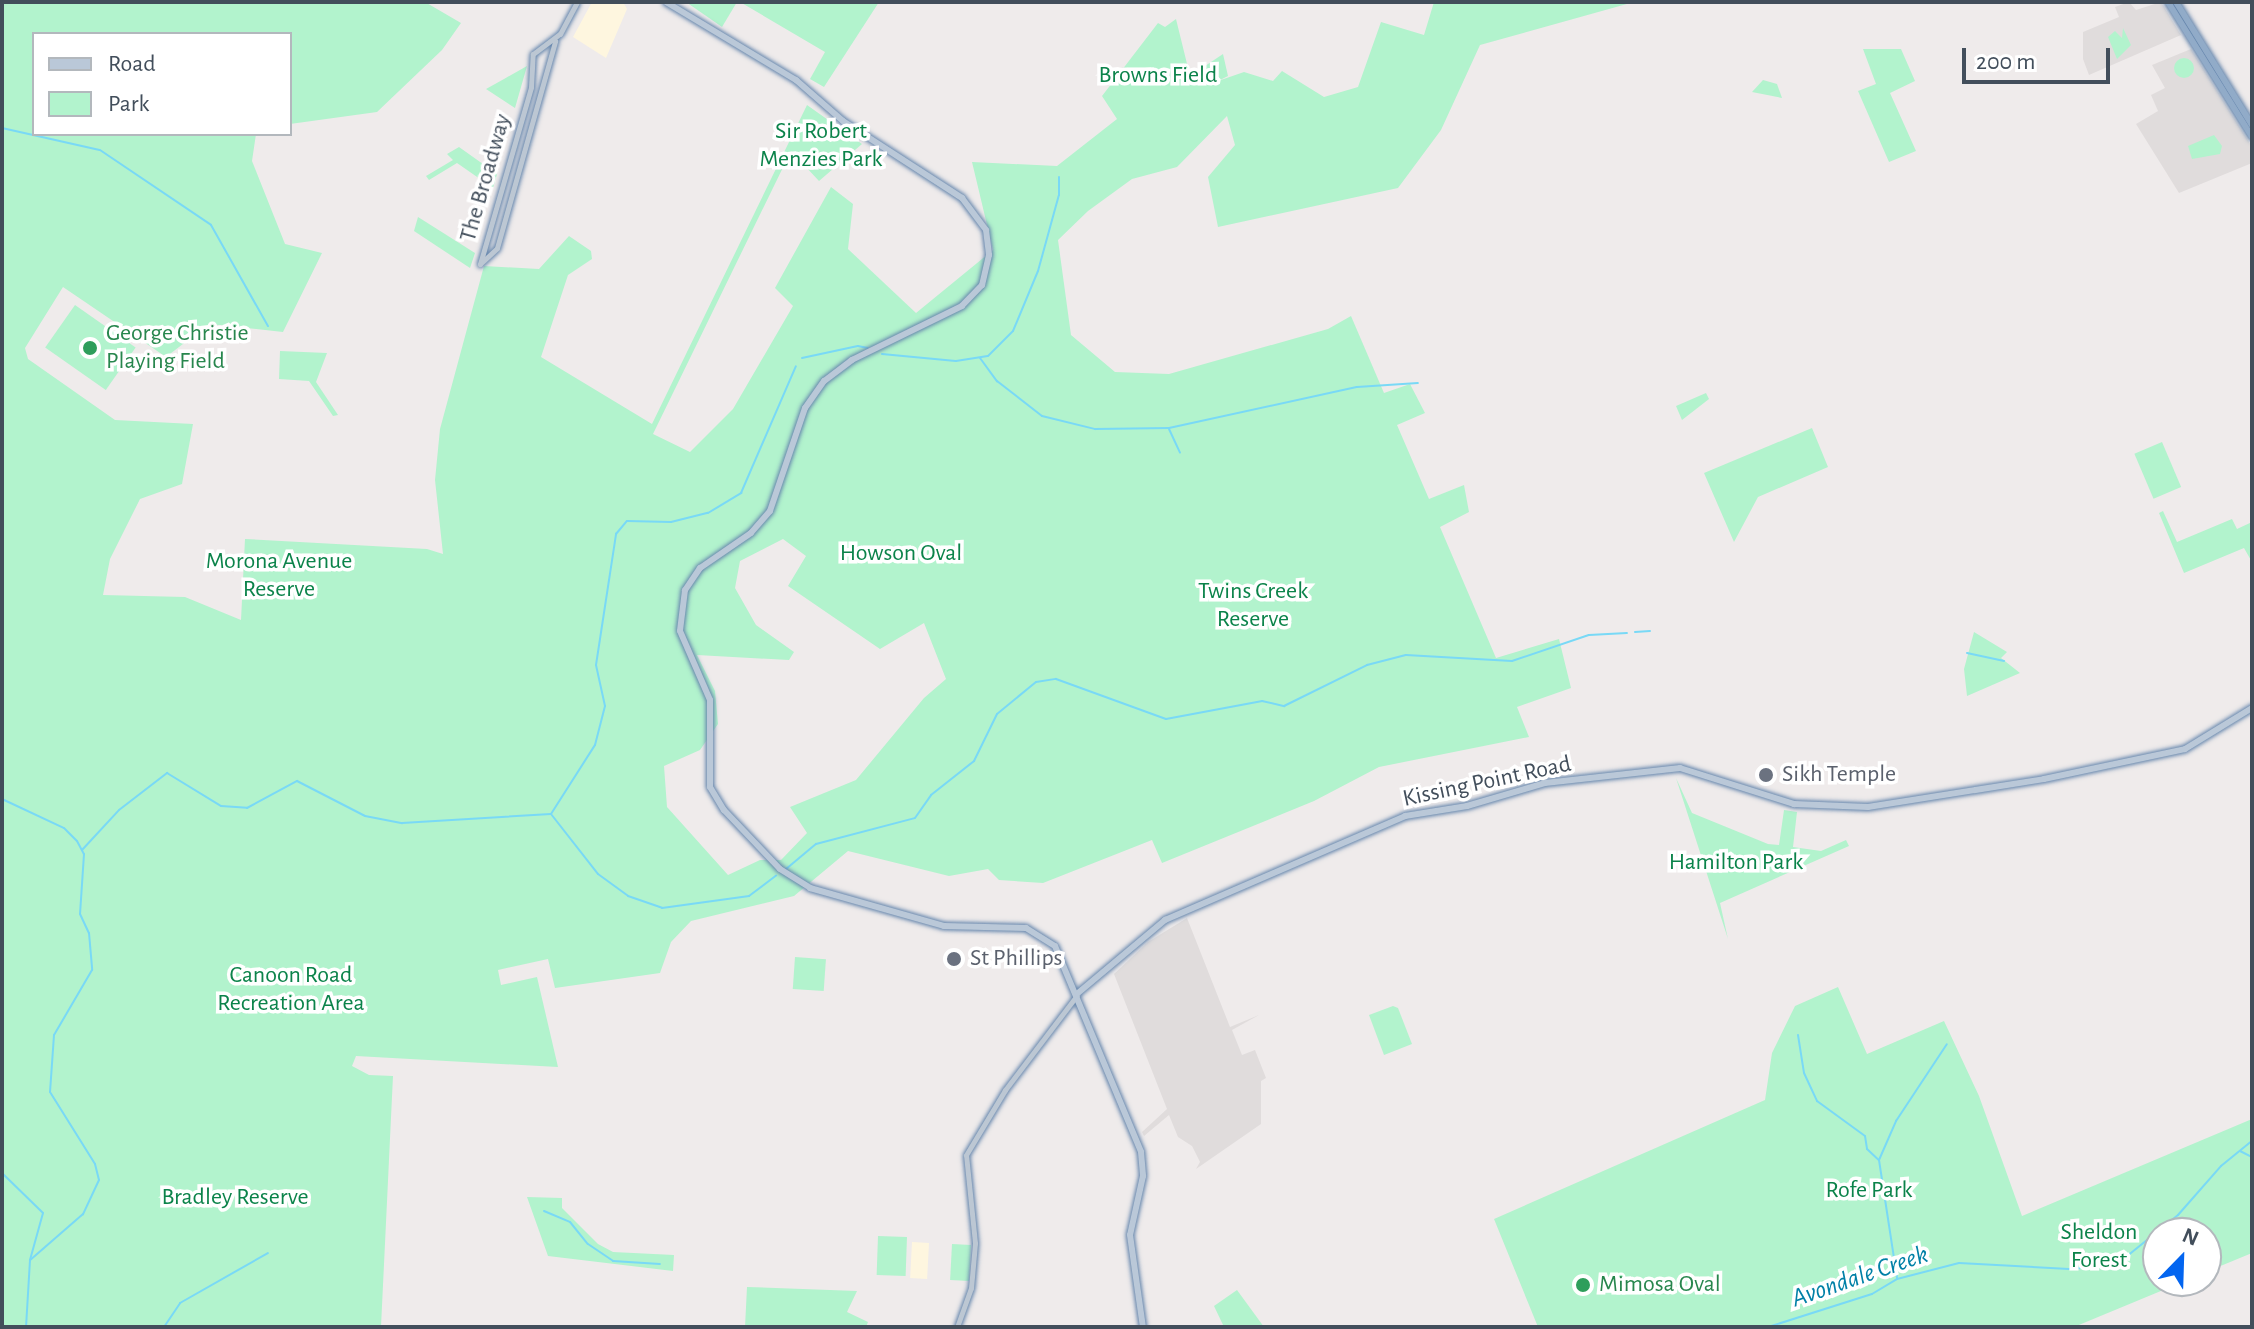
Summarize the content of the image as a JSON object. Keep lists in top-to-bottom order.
{
  "streets": {
    "main road": ["Kissing Point Road"],
    "street": ["The Broadway"]
  },
  "water": ["Avondale Creek"],
  "parks": [
    "Browns Field",
    "Sir Robert Menzies Park",
    "Howson Oval",
    "Morona Avenue Reserve",
    "Twins Creek Reserve",
    "Hamilton Park",
    "Canoon Road Recreation Area",
    "Rofe Park",
    "Bradley Reserve",
    "Sheldon Forest"
  ],
  "places": [
    "George Christie Playing Field",
    "Sikh Temple",
    "St Phillips",
    "Mimosa Oval"
  ],
  "legend": ["Road", "Park"],
  "scale_bar": "200 m",
  "north": "top right"
}
